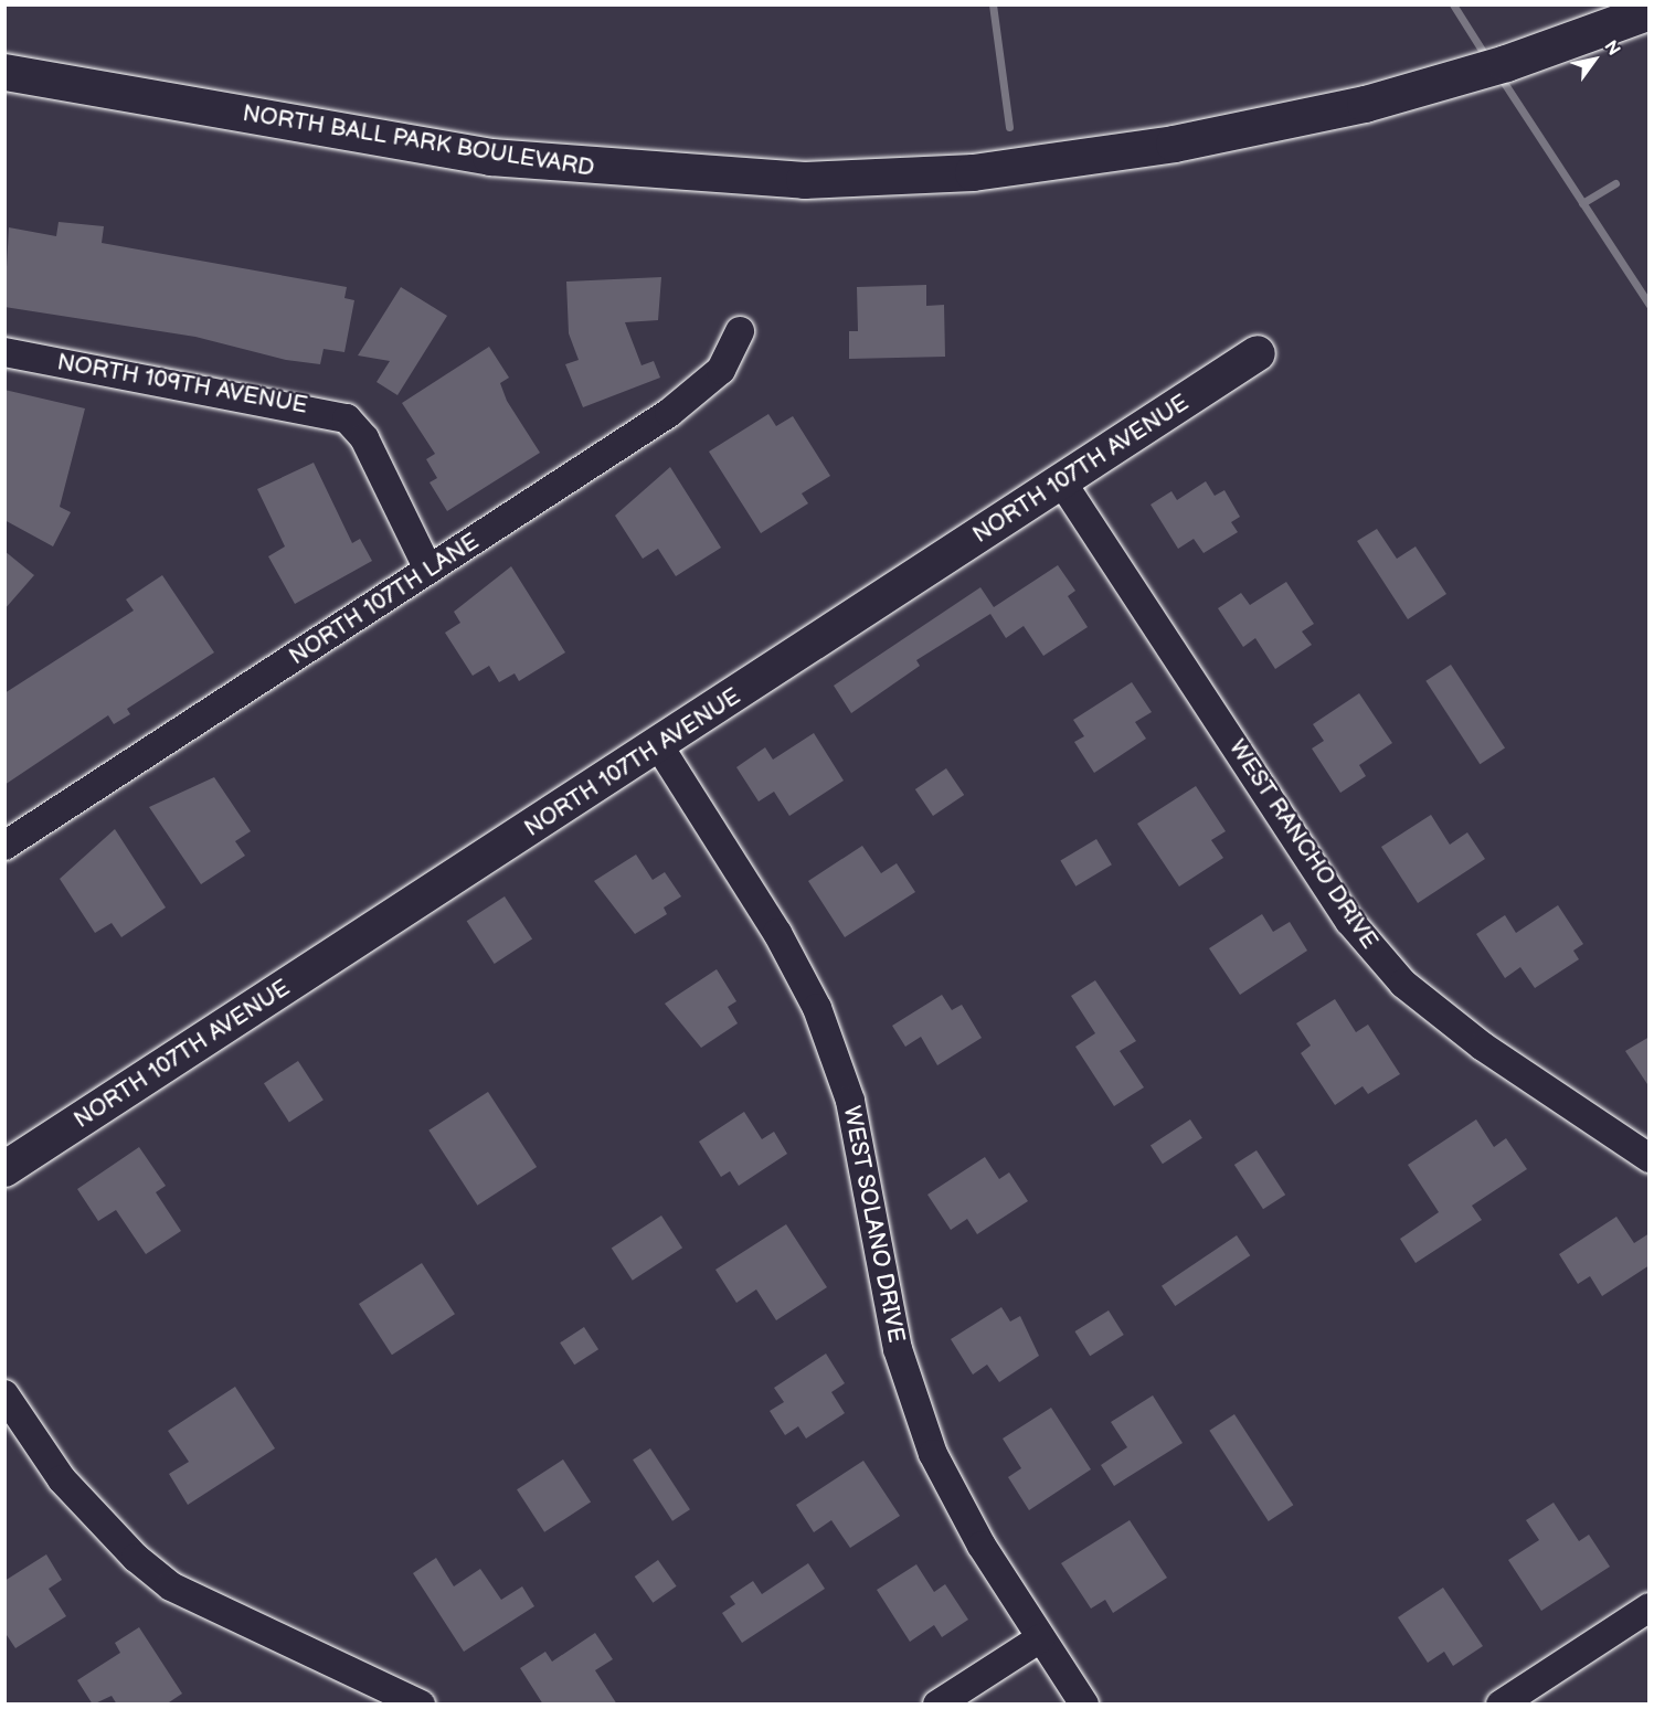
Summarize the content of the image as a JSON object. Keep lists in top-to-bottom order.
{
  "streets": {
    "main road": ["NORTH BALL PARK BOULEVARD"],
    "street": [
      "NORTH 109TH AVENUE",
      "NORTH 107TH AVENUE",
      "NORTH 107TH LANE",
      "WEST RANCHO DRIVE",
      "WEST SOLANO DRIVE"
    ]
  },
  "crossings": [
    ["NORTH 109TH AVENUE", "NORTH 107TH LANE"],
    ["NORTH 107TH AVENUE", "WEST RANCHO DRIVE"],
    ["NORTH 107TH AVENUE", "WEST SOLANO DRIVE"]
  ],
  "north": "top right"
}
